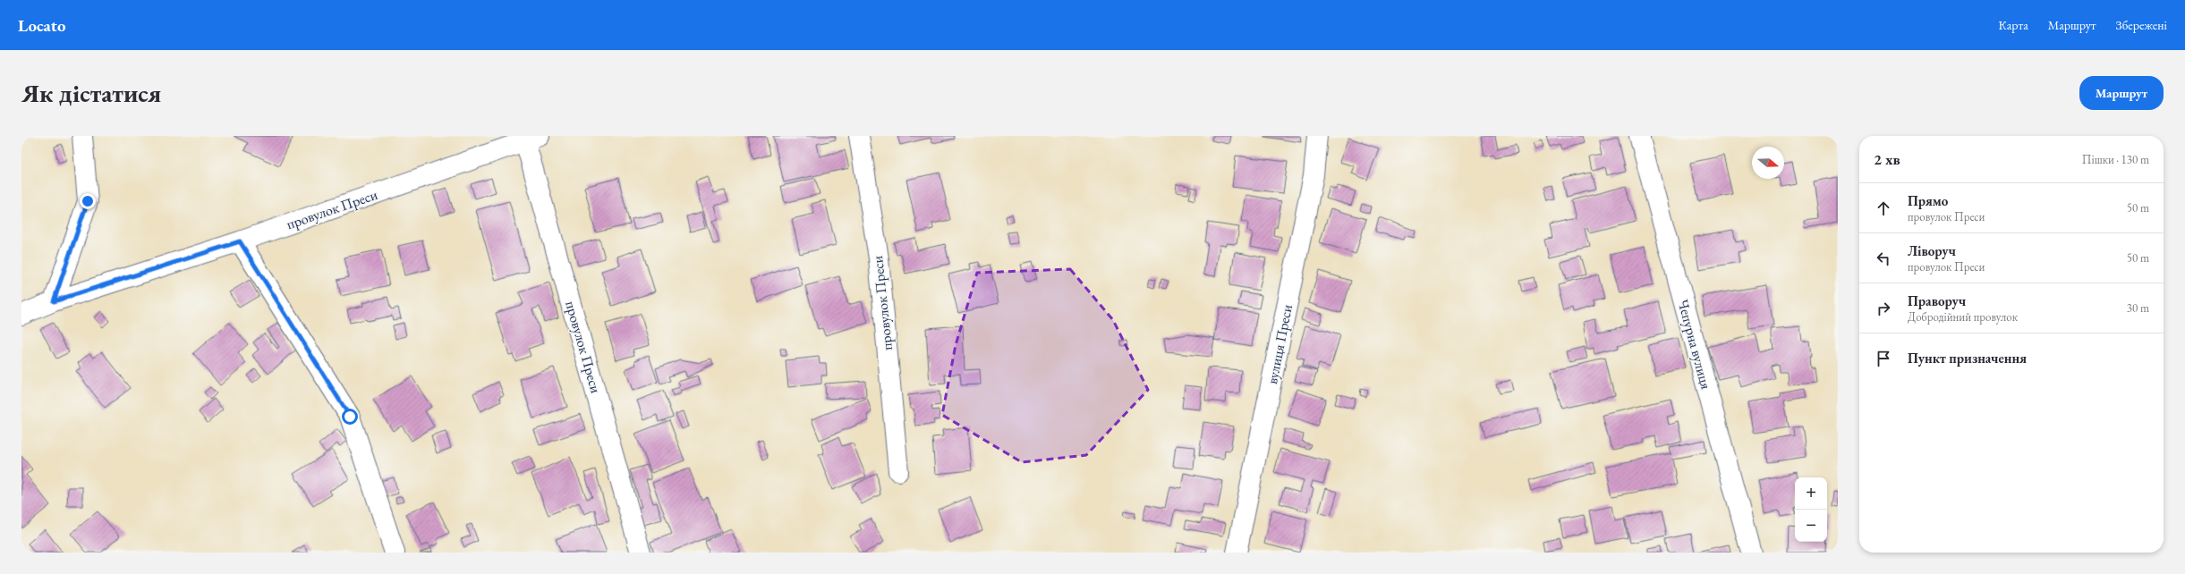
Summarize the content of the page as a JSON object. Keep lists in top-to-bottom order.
{
  "streets": {
    "street": ["провулок Преси", "вулиця Преси", "Чепурна вулиця"]
  },
  "north": "right",
  "page": {
    "header": "Locato",
    "nav": ["Карта", "Маршрут", "Збережені"],
    "buttons": "Маршрут",
    "title": "Як дістатися",
    "heading": ["2 хв", "Пішки · 130 m"],
    "list": [
      ["Прямо", "провулок Преси", "50 m"],
      ["Ліворуч", "провулок Преси", "50 m"],
      ["Праворуч", "Добродійний провулок", "30 m"],
      "Пункт призначення"
    ],
    "map_buttons": ["+", "−"]
  }
}
